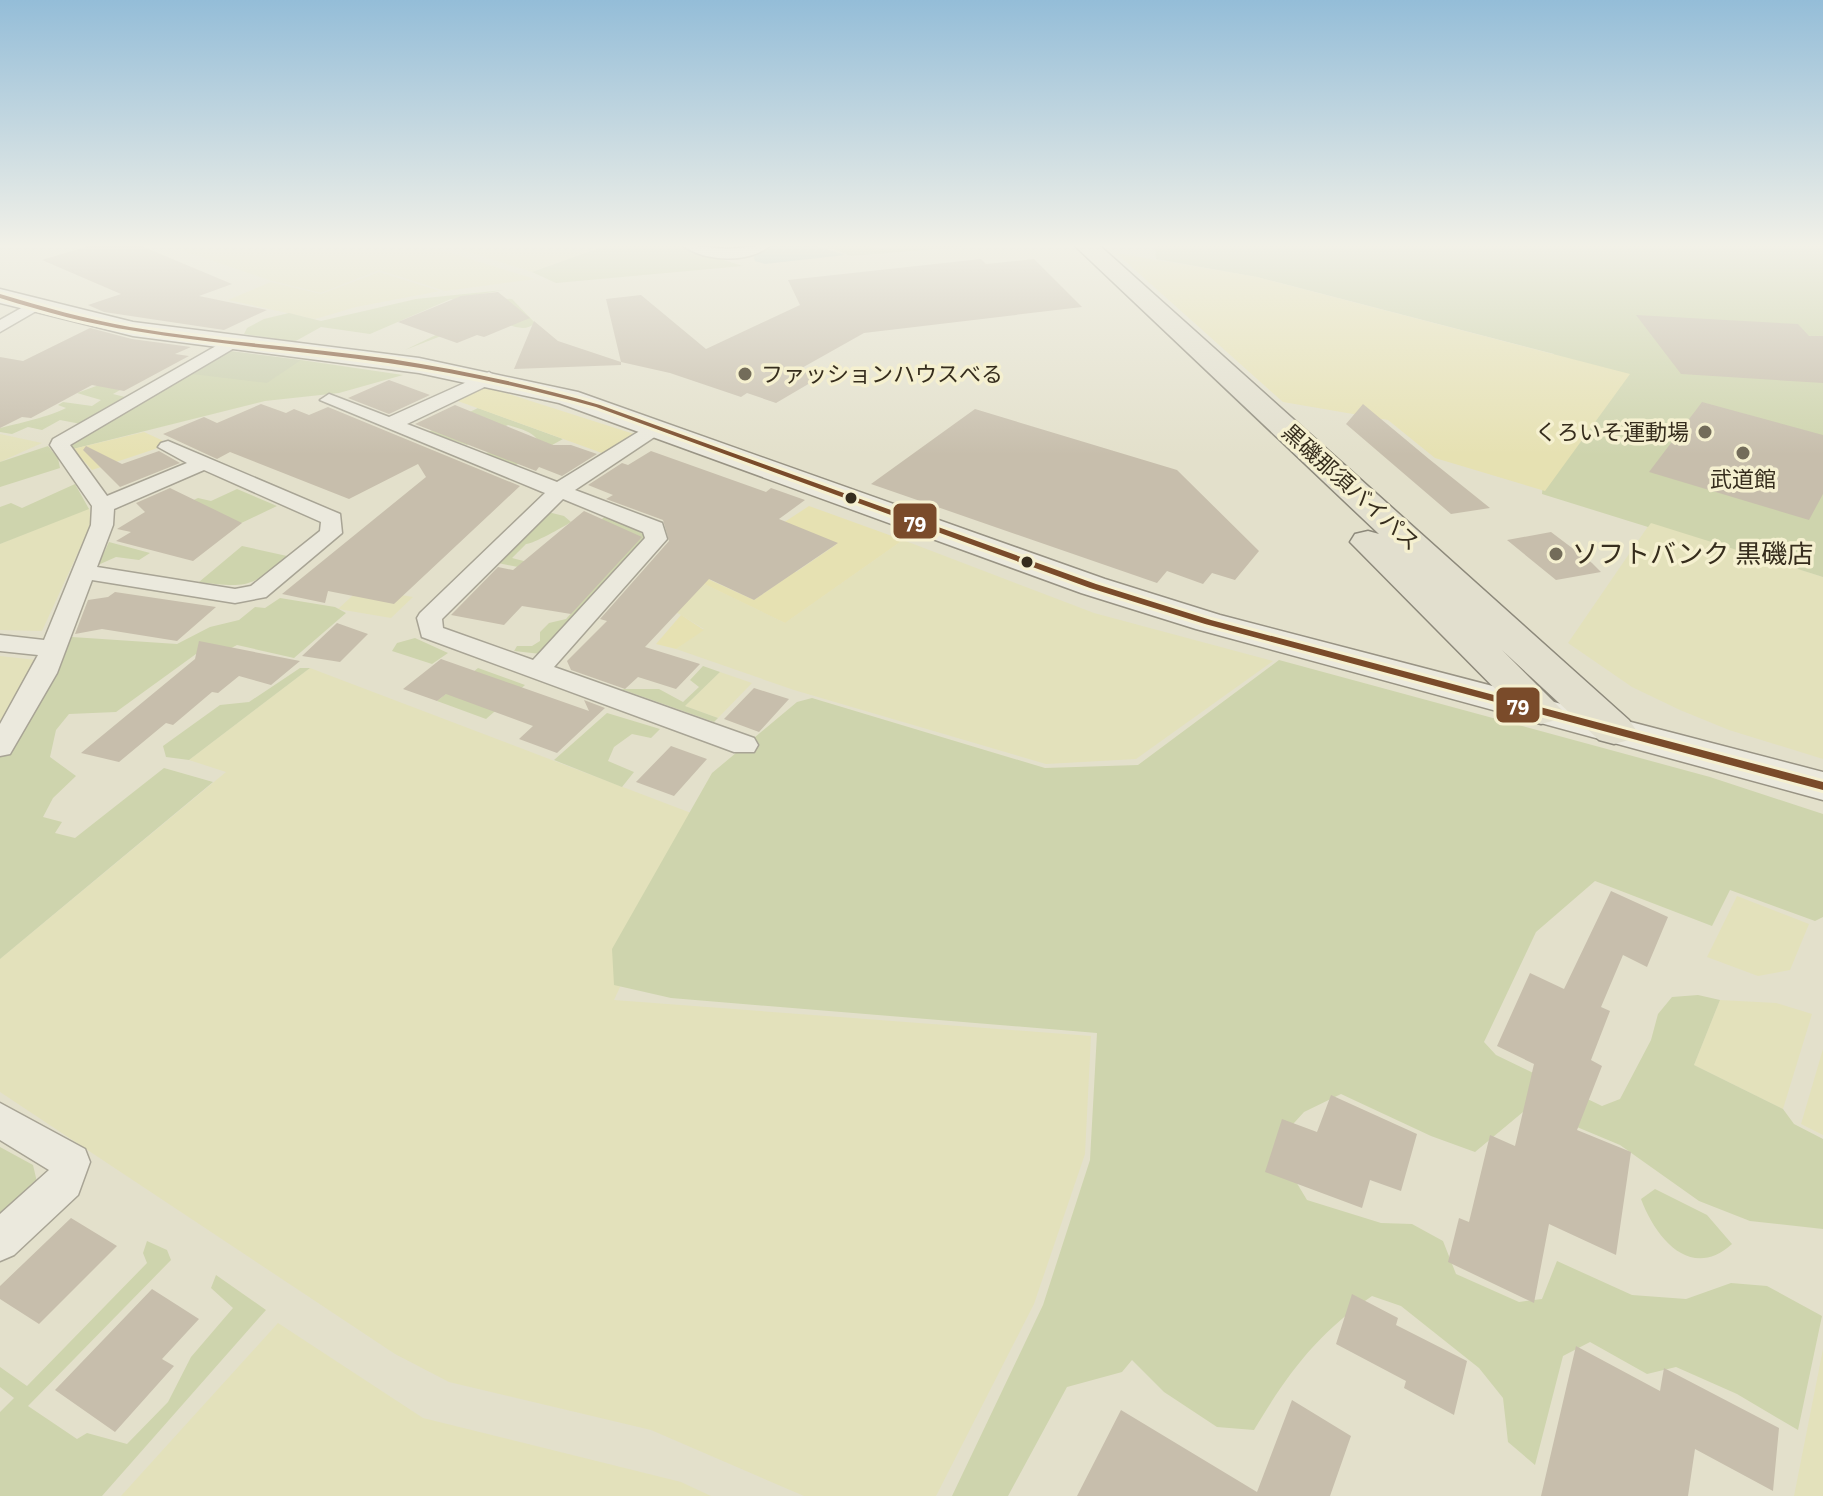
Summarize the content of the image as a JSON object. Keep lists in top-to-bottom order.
{
  "streets": {
    "main road": ["黒磯那須バイパス"]
  },
  "places": [
    "ファッションハウスべる",
    "くろいそ運動場",
    "武道館",
    "ソフトバンク 黒磯店"
  ],
  "lines": ["transit line 79"]
}
